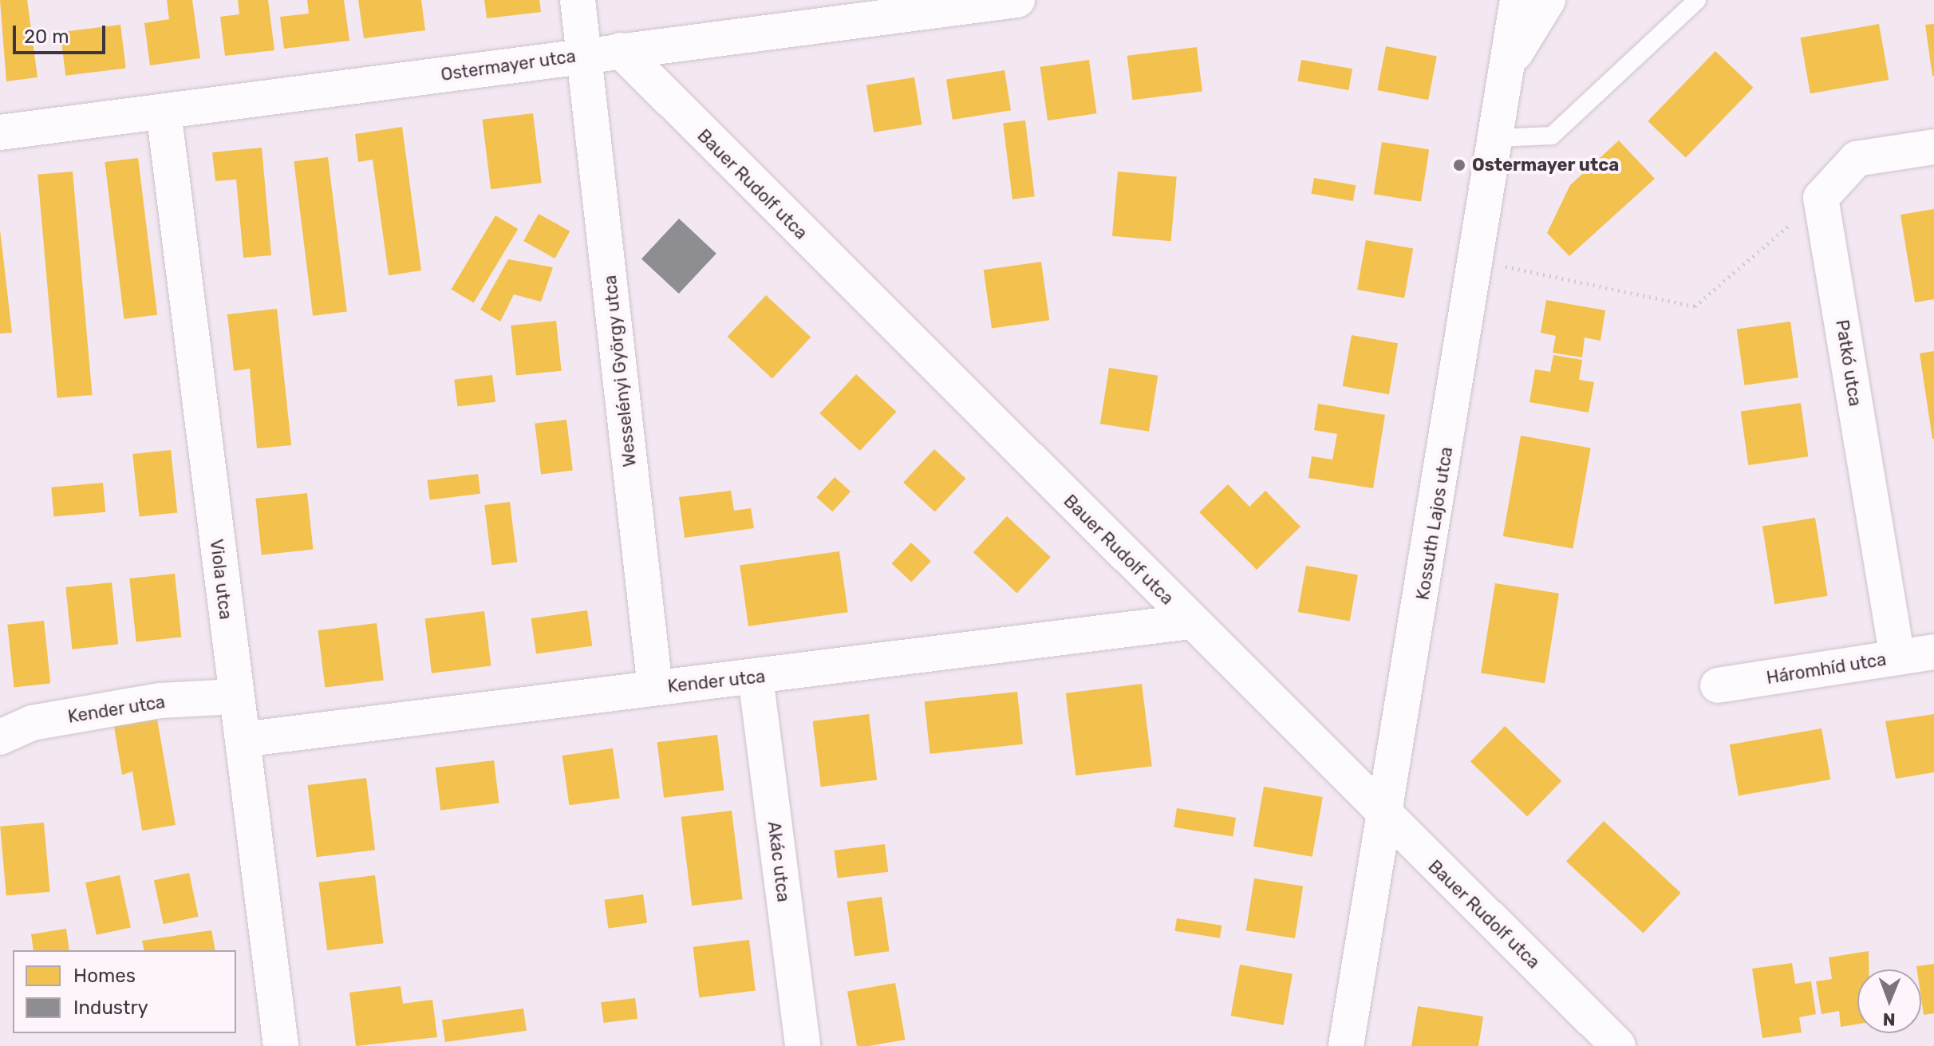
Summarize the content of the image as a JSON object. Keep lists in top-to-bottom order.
{
  "streets": {
    "street": [
      "Ostermayer utca",
      "Bauer Rudolf utca",
      "Patkó utca",
      "Wesselényi György utca",
      "Kossuth Lajos utca",
      "Viola utca",
      "Háromhíd utca",
      "Kender utca",
      "Akác utca"
    ]
  },
  "crossings": [
    ["Ostermayer utca", "Bauer Rudolf utca"],
    ["Ostermayer utca", "Wesselényi György utca"],
    ["Ostermayer utca", "Viola utca"],
    ["Bauer Rudolf utca", "Kossuth Lajos utca"],
    ["Bauer Rudolf utca", "Kender utca"],
    ["Patkó utca", "Háromhíd utca"],
    ["Wesselényi György utca", "Kender utca"],
    ["Viola utca", "Kender utca"],
    ["Kender utca", "Akác utca"]
  ],
  "places": ["Ostermayer utca"],
  "legend": ["Homes", "Industry"],
  "scale_bar": "20 m",
  "north": "bottom"
}
